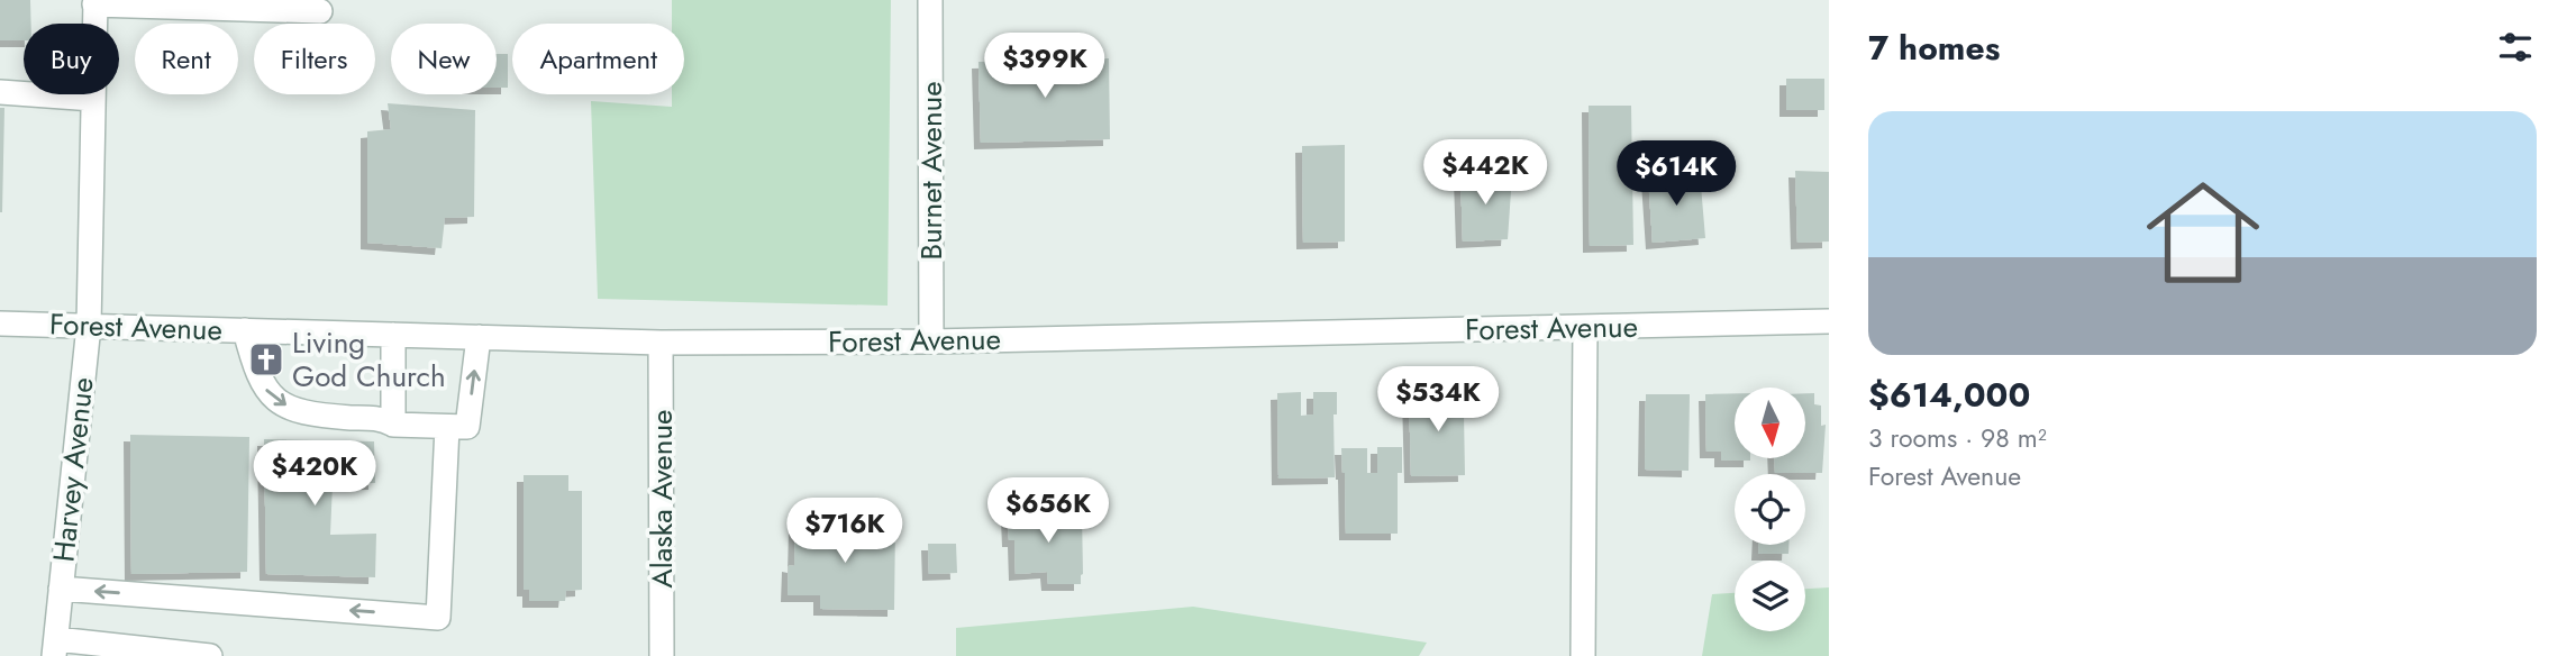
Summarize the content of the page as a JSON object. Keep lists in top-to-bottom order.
{
  "streets": {
    "street": [
      "Burnet Avenue",
      "Forest Avenue",
      "Harvey Avenue",
      "Alaska Avenue"
    ]
  },
  "crossings": [
    ["Burnet Avenue", "Forest Avenue"],
    ["Forest Avenue", "Harvey Avenue"],
    ["Forest Avenue", "Alaska Avenue"]
  ],
  "places": {
    "church": ["Living God Church"]
  },
  "north": "bottom",
  "page": {
    "heading": "7 homes",
    "chip": [
      "Buy",
      "Rent",
      "Filters",
      "New",
      "Apartment"
    ],
    "price": [
      "$399K",
      "$442K",
      "$614K",
      "$534K",
      "$420K",
      "$656K",
      "$716K"
    ],
    "list": [
      {
        "name": "$614,000",
        "note": "3 rooms · 98 m² · Forest Avenue"
      }
    ]
  }
}
